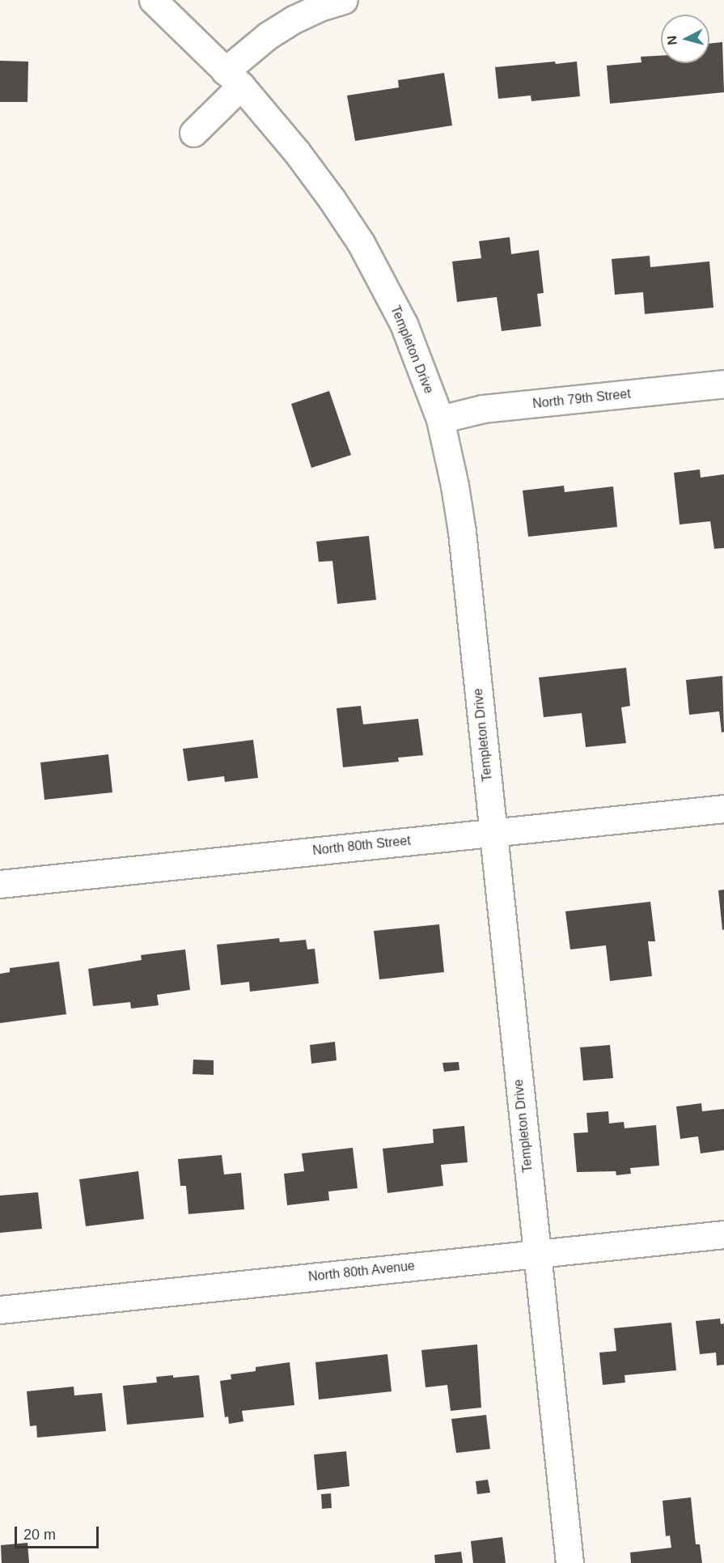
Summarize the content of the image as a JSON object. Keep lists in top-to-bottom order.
{
  "streets": {
    "street": [
      "Templeton Drive",
      "North 79th Street",
      "North 80th Street",
      "North 80th Avenue"
    ]
  },
  "crossings": [
    ["Templeton Drive", "North 79th Street"],
    ["Templeton Drive", "North 80th Street"],
    ["Templeton Drive", "North 80th Avenue"]
  ],
  "scale_bar": "20 m",
  "north": "left"
}
